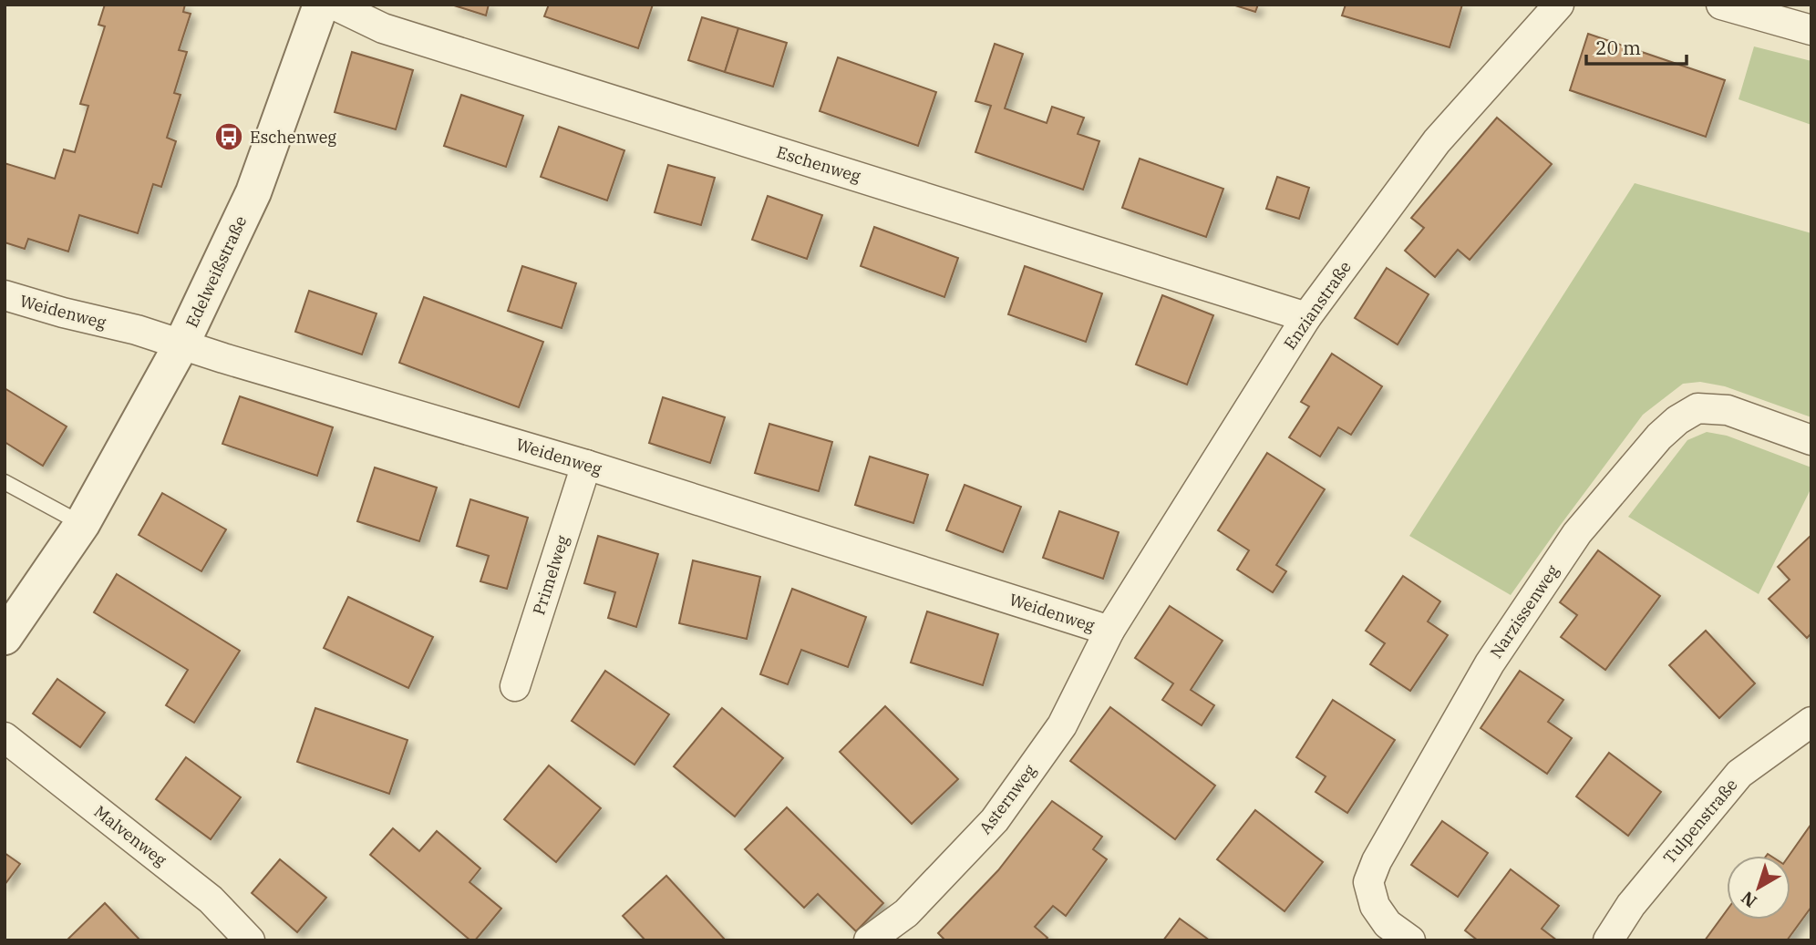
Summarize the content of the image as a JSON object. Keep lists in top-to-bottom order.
{
  "streets": {
    "street": [
      "Eschenweg",
      "Edelweißstraße",
      "Enzianstraße",
      "Weidenweg",
      "Primelweg",
      "Narzissenweg",
      "Asternweg",
      "Tulpenstraße",
      "Malvenweg"
    ]
  },
  "crossings": [
    ["Eschenweg", "Enzianstraße"],
    ["Edelweißstraße", "Weidenweg"],
    ["Enzianstraße", "Weidenweg"],
    ["Enzianstraße", "Asternweg"],
    ["Weidenweg", "Primelweg"],
    ["Weidenweg", "Asternweg"]
  ],
  "places": {
    "bus stop": ["Eschenweg"]
  },
  "scale_bar": "20 m",
  "north": "bottom left"
}
